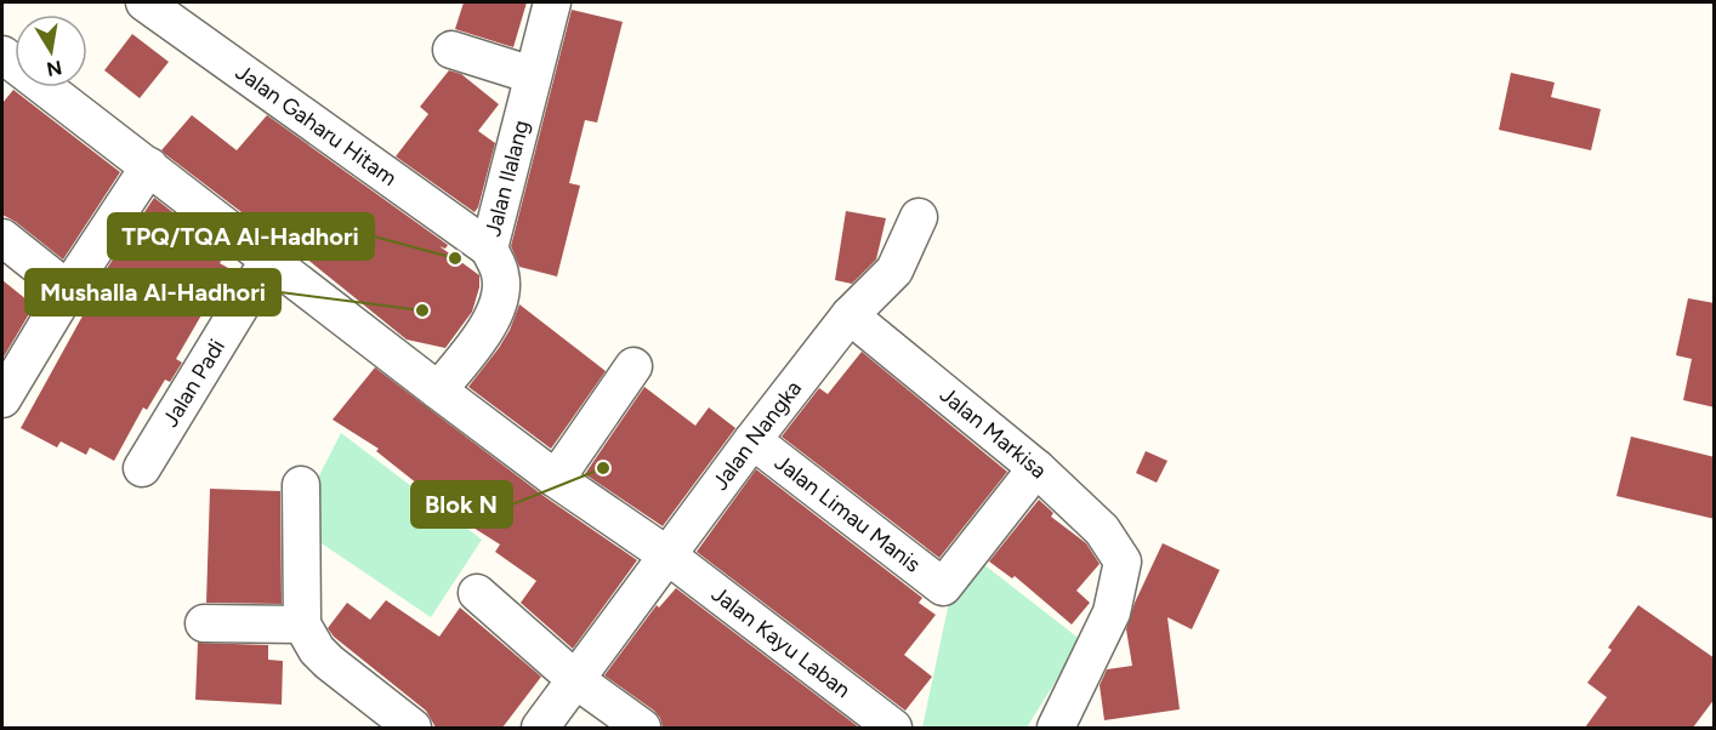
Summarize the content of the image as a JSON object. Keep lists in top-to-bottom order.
{
  "streets": {
    "street": [
      "Jalan Gaharu Hitam",
      "Jalan Ilalang",
      "Jalan Padi",
      "Jalan Markisa",
      "Jalan Nangka",
      "Jalan Limau Manis",
      "Jalan Kayu Laban"
    ]
  },
  "crossings": [
    ["Jalan Gaharu Hitam", "Jalan Ilalang"],
    ["Jalan Ilalang", "Jalan Kayu Laban"],
    ["Jalan Padi", "Jalan Kayu Laban"],
    ["Jalan Markisa", "Jalan Nangka"],
    ["Jalan Markisa", "Jalan Limau Manis"],
    ["Jalan Nangka", "Jalan Limau Manis"],
    ["Jalan Nangka", "Jalan Kayu Laban"]
  ],
  "places": ["TPQ/TQA Al-Hadhori", "Mushalla Al-Hadhori", "Blok N"],
  "north": "bottom"
}
